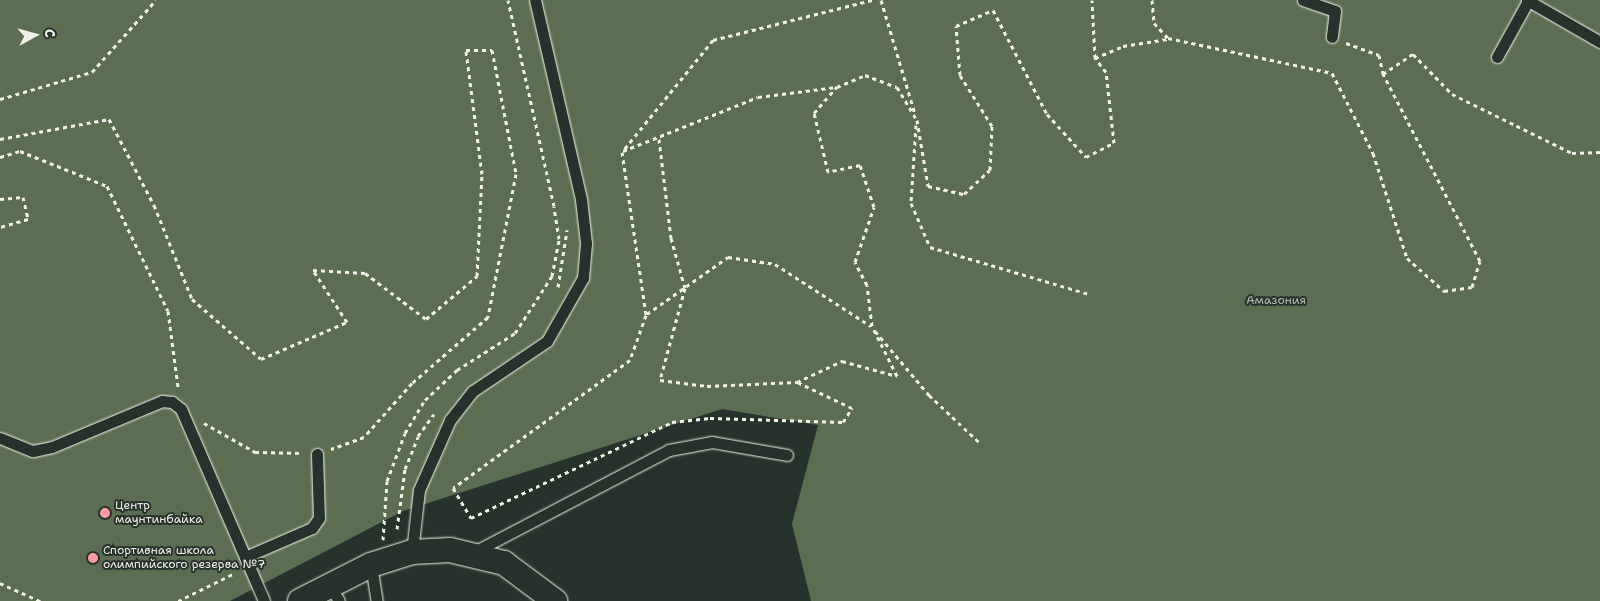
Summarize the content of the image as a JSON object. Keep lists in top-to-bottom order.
{
  "parks": ["Амазония"],
  "places": ["Центр маунтинбайка", "Спортивная школа олимпийского резерва №7"],
  "north": "right"
}
